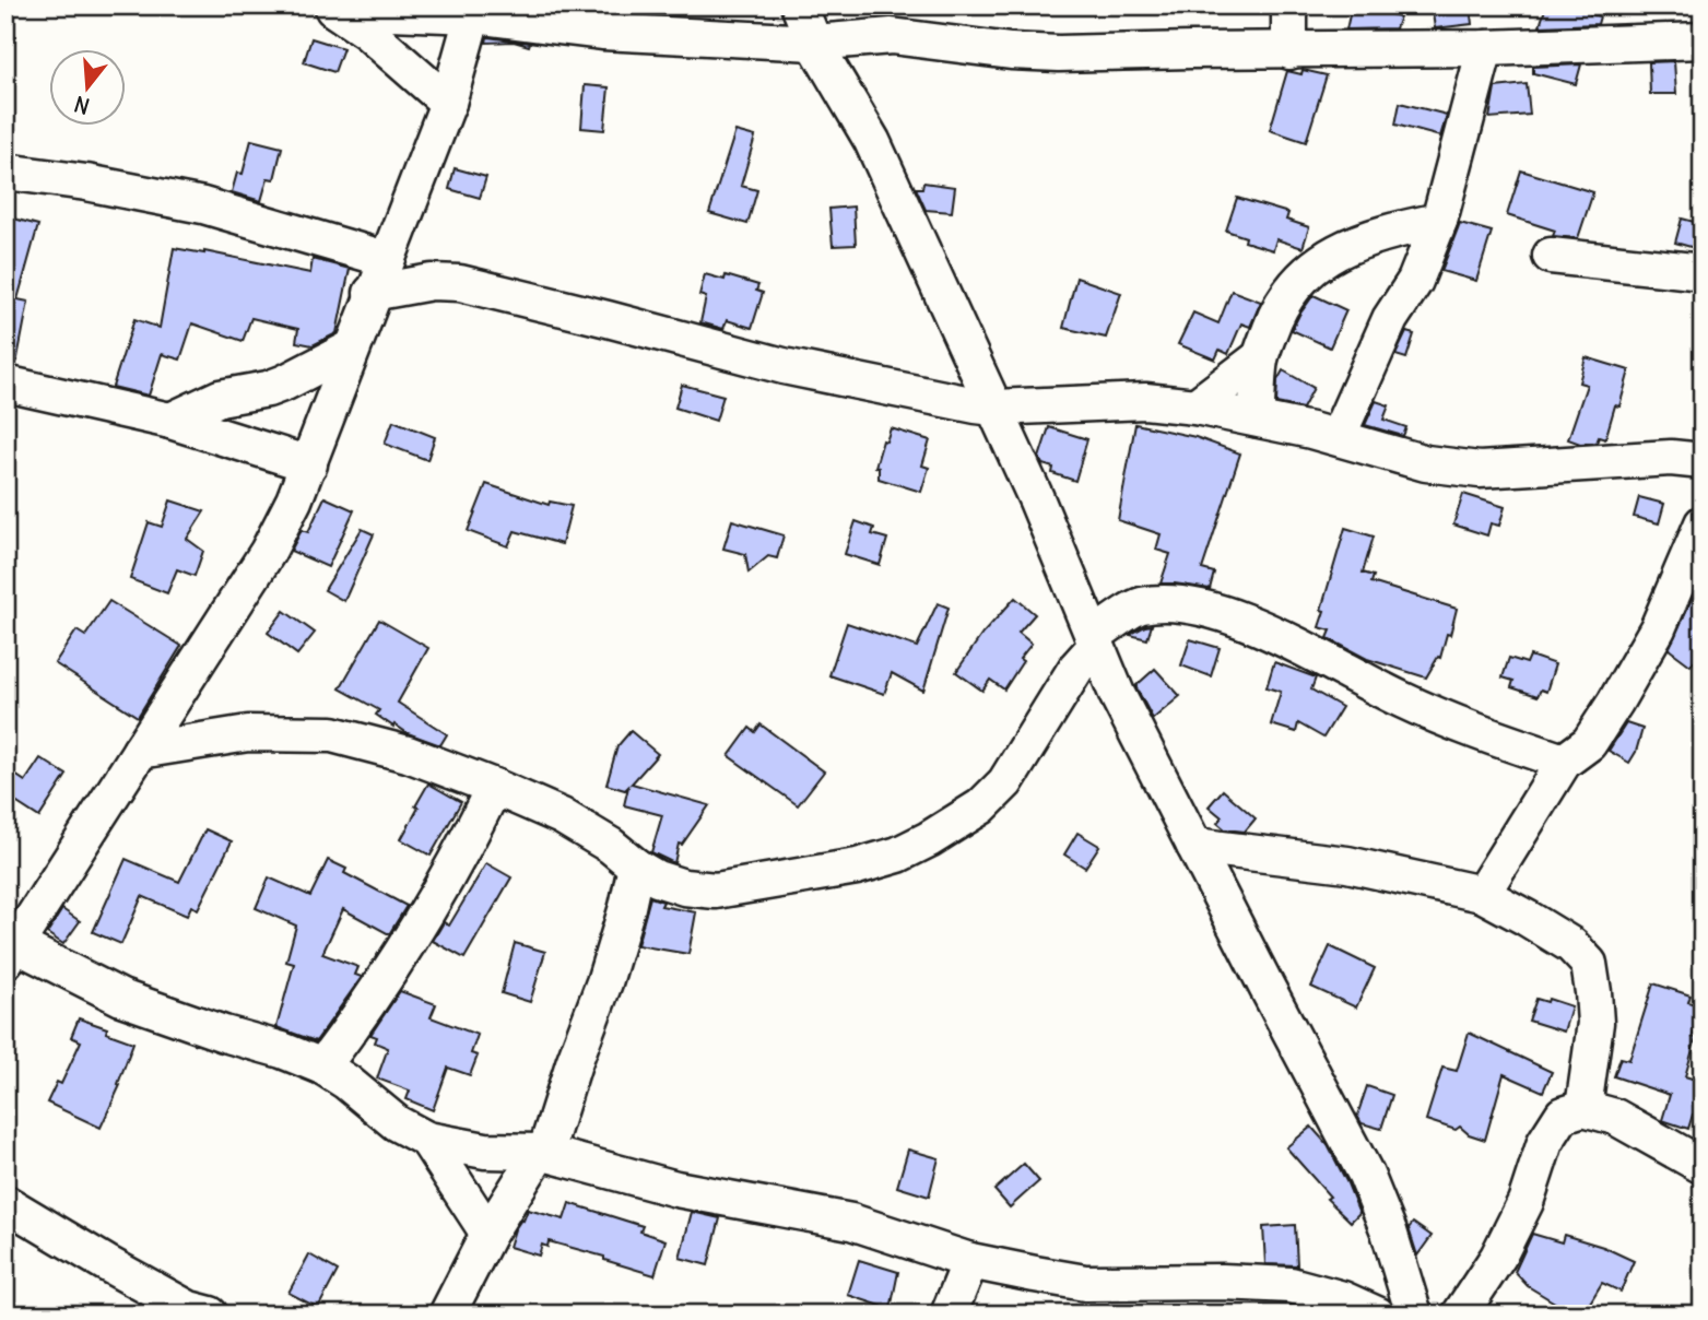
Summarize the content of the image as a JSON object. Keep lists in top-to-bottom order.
{
  "north": "bottom"
}
